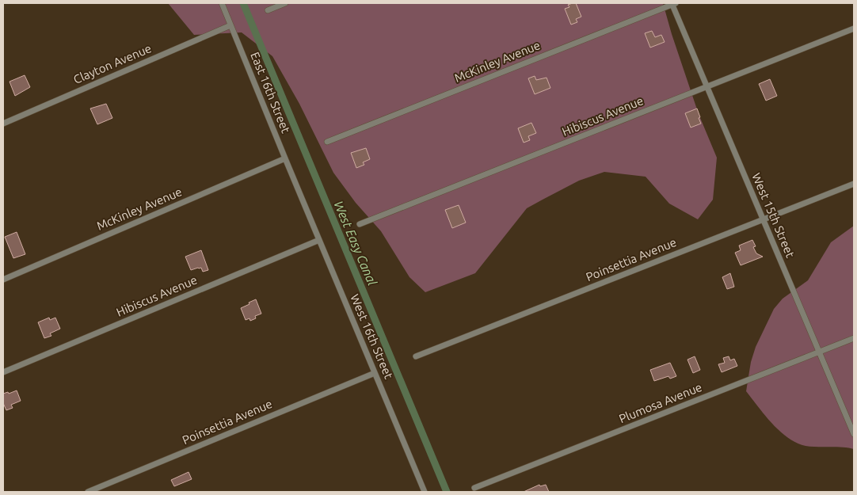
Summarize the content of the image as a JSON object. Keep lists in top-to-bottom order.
{
  "streets": {
    "street": [
      "McKinley Avenue",
      "Clayton Avenue",
      "East 16th Street",
      "Hibiscus Avenue",
      "West 15th Street",
      "Poinsettia Avenue",
      "West 16th Street",
      "Plumosa Avenue"
    ]
  },
  "crossings": [
    ["McKinley Avenue", "East 16th Street"],
    ["McKinley Avenue", "West 15th Street"],
    ["Clayton Avenue", "East 16th Street"],
    ["East 16th Street", "West 16th Street"],
    ["Hibiscus Avenue", "West 15th Street"],
    ["Hibiscus Avenue", "West 16th Street"],
    ["West 15th Street", "Poinsettia Avenue"],
    ["West 15th Street", "Plumosa Avenue"],
    ["Poinsettia Avenue", "West 16th Street"]
  ],
  "water": ["West Easy Canal"]
}
